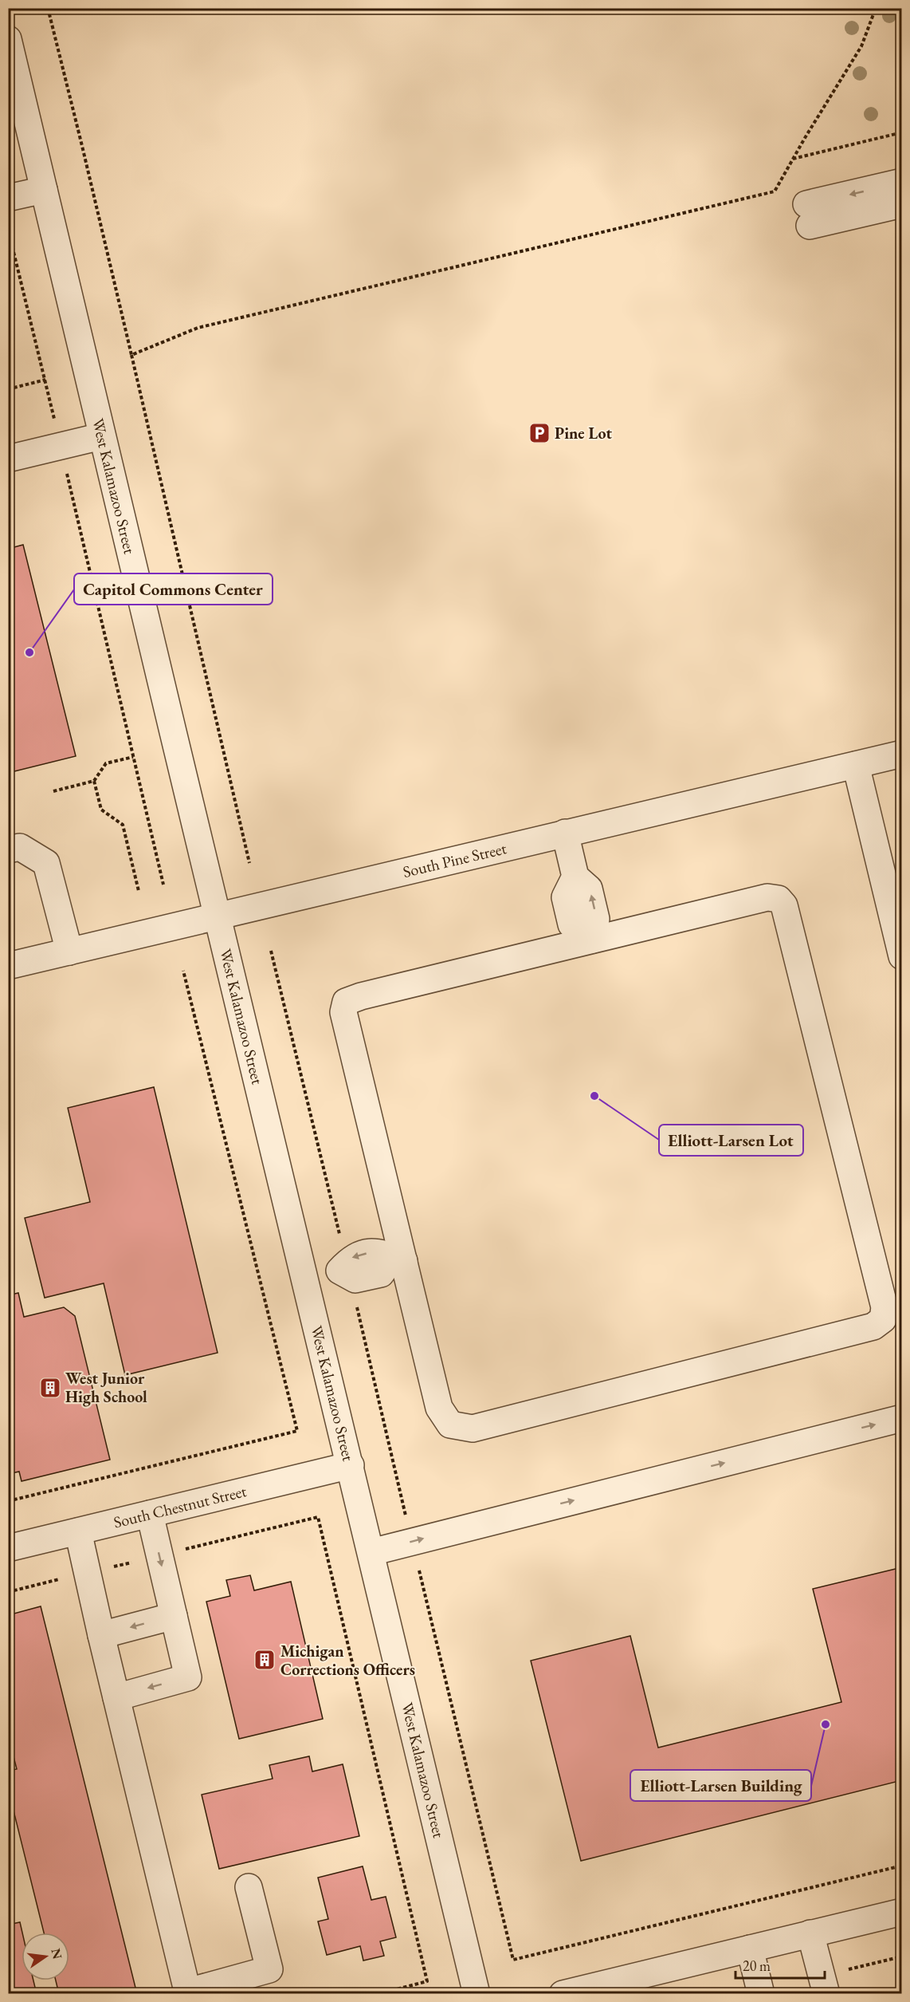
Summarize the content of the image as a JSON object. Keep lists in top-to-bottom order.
{
  "streets": {
    "street": ["West Kalamazoo Street", "South Pine Street", "South Chestnut Street"]
  },
  "crossings": [
    ["West Kalamazoo Street", "South Pine Street"],
    ["West Kalamazoo Street", "South Chestnut Street"]
  ],
  "places": {
    "parking": ["Pine Lot"],
    "other": ["Capitol Commons Center", "Elliott-Larsen Lot", "Elliott-Larsen Building"],
    "building": ["West Junior High School", "Michigan Corrections Officers"]
  },
  "scale_bar": "20 m",
  "north": "right"
}
